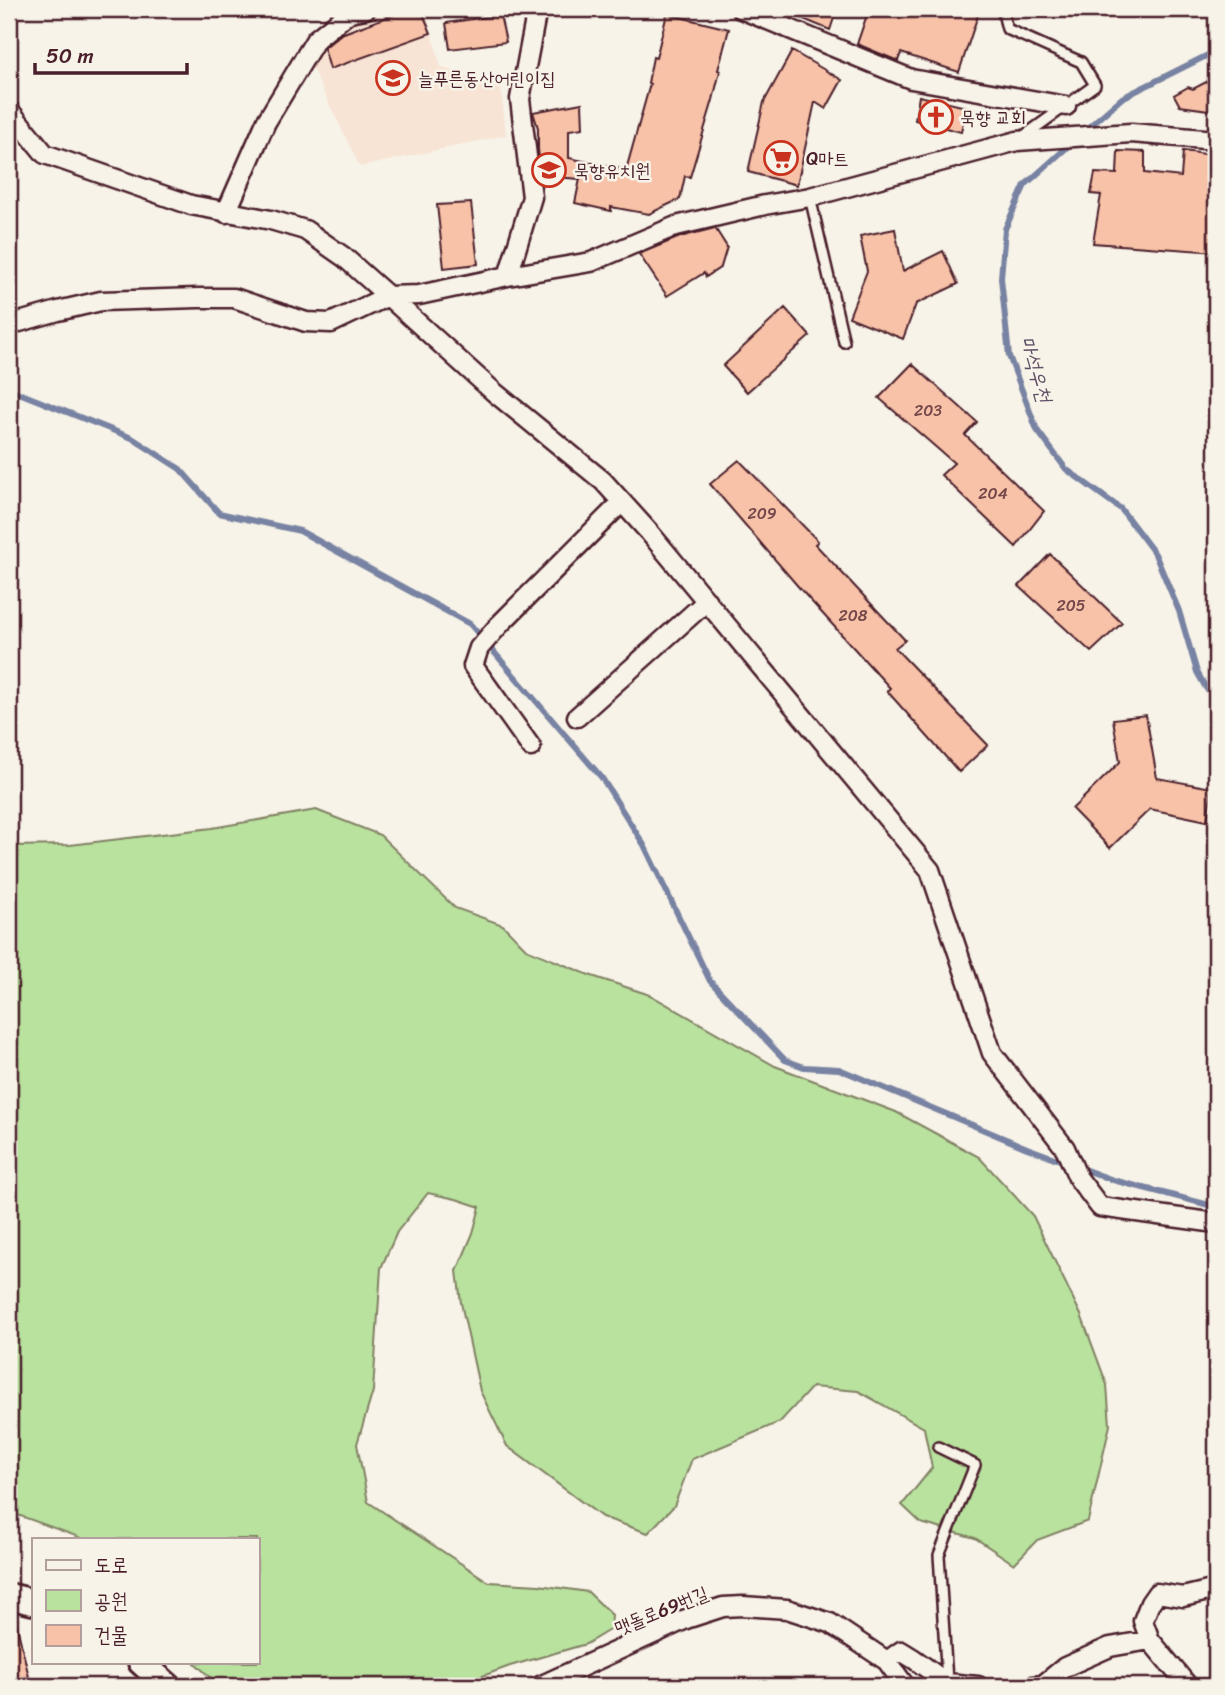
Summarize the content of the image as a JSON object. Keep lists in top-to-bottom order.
{
  "streets": {
    "street": ["맷돌로69번길"]
  },
  "water": ["마석우천"],
  "places": {
    "school or university": ["늘푸른동산어린이집", "묵향유치원"],
    "church": ["묵향 교회"],
    "supermarket": ["Q마트"]
  },
  "house_numbers": [
    "203",
    "204",
    "209",
    "205",
    "208"
  ],
  "legend": ["도로", "공원", "건물"],
  "scale_bar": "50 m"
}
